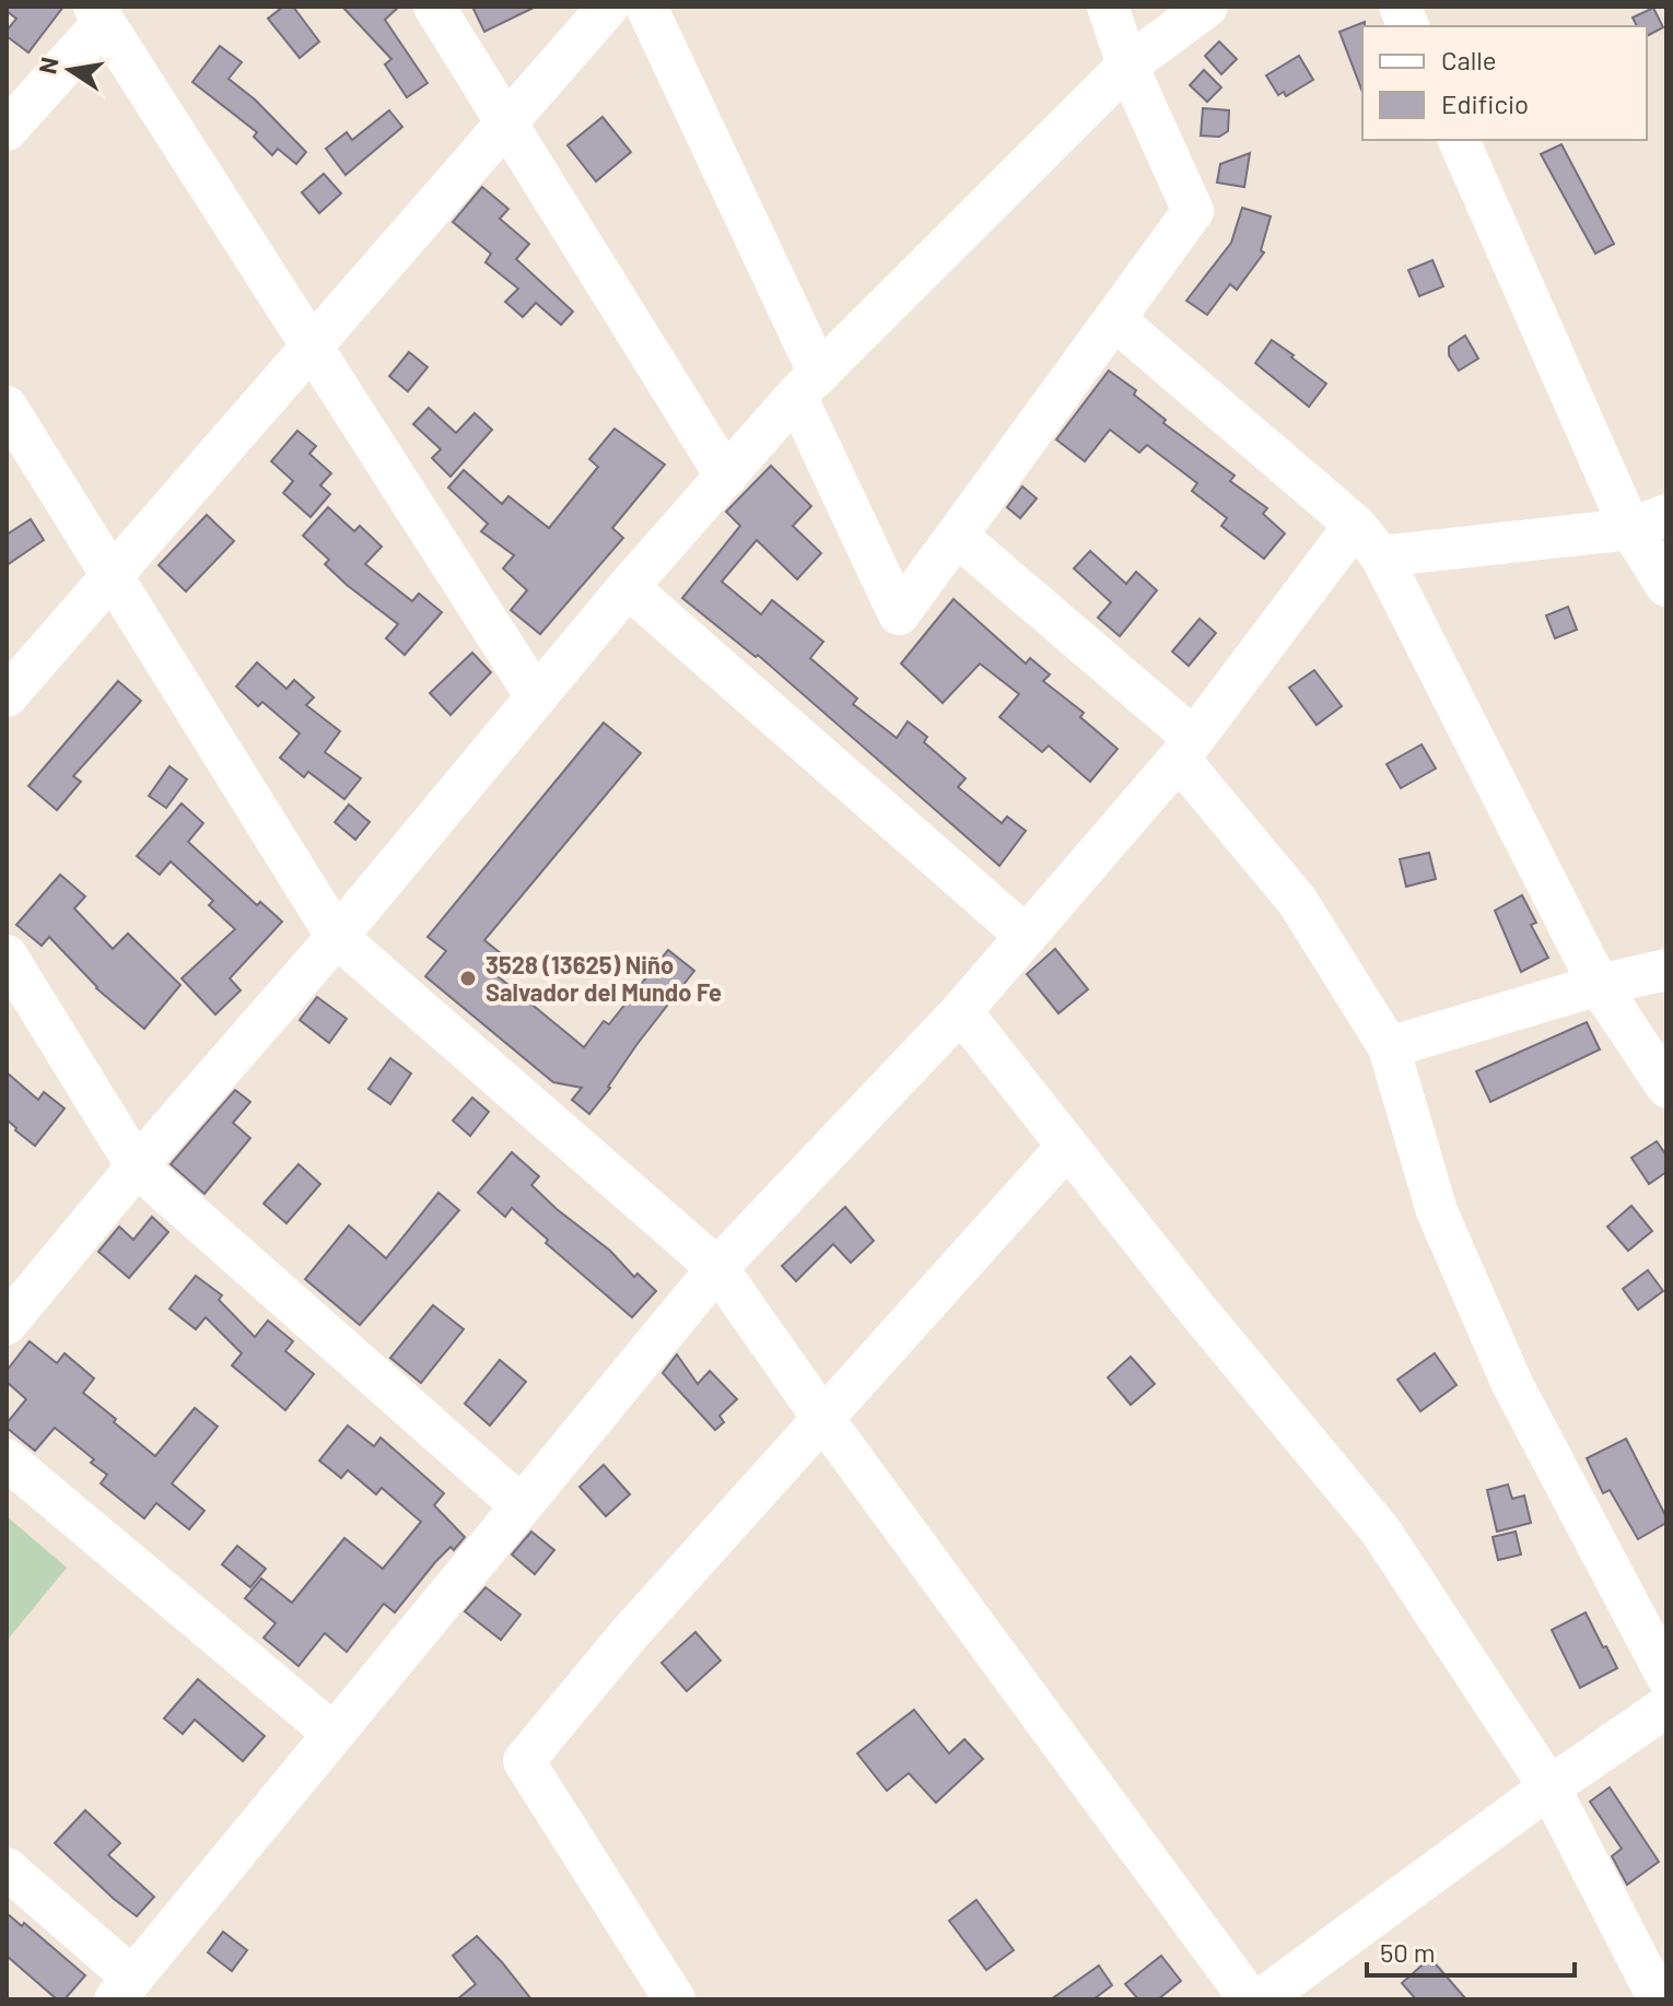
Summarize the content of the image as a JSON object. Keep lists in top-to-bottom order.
{
  "places": ["3528 (13625) Niño Salvador del Mundo Fe"],
  "legend": ["Calle", "Edificio"],
  "scale_bar": "50 m",
  "north": "left"
}
